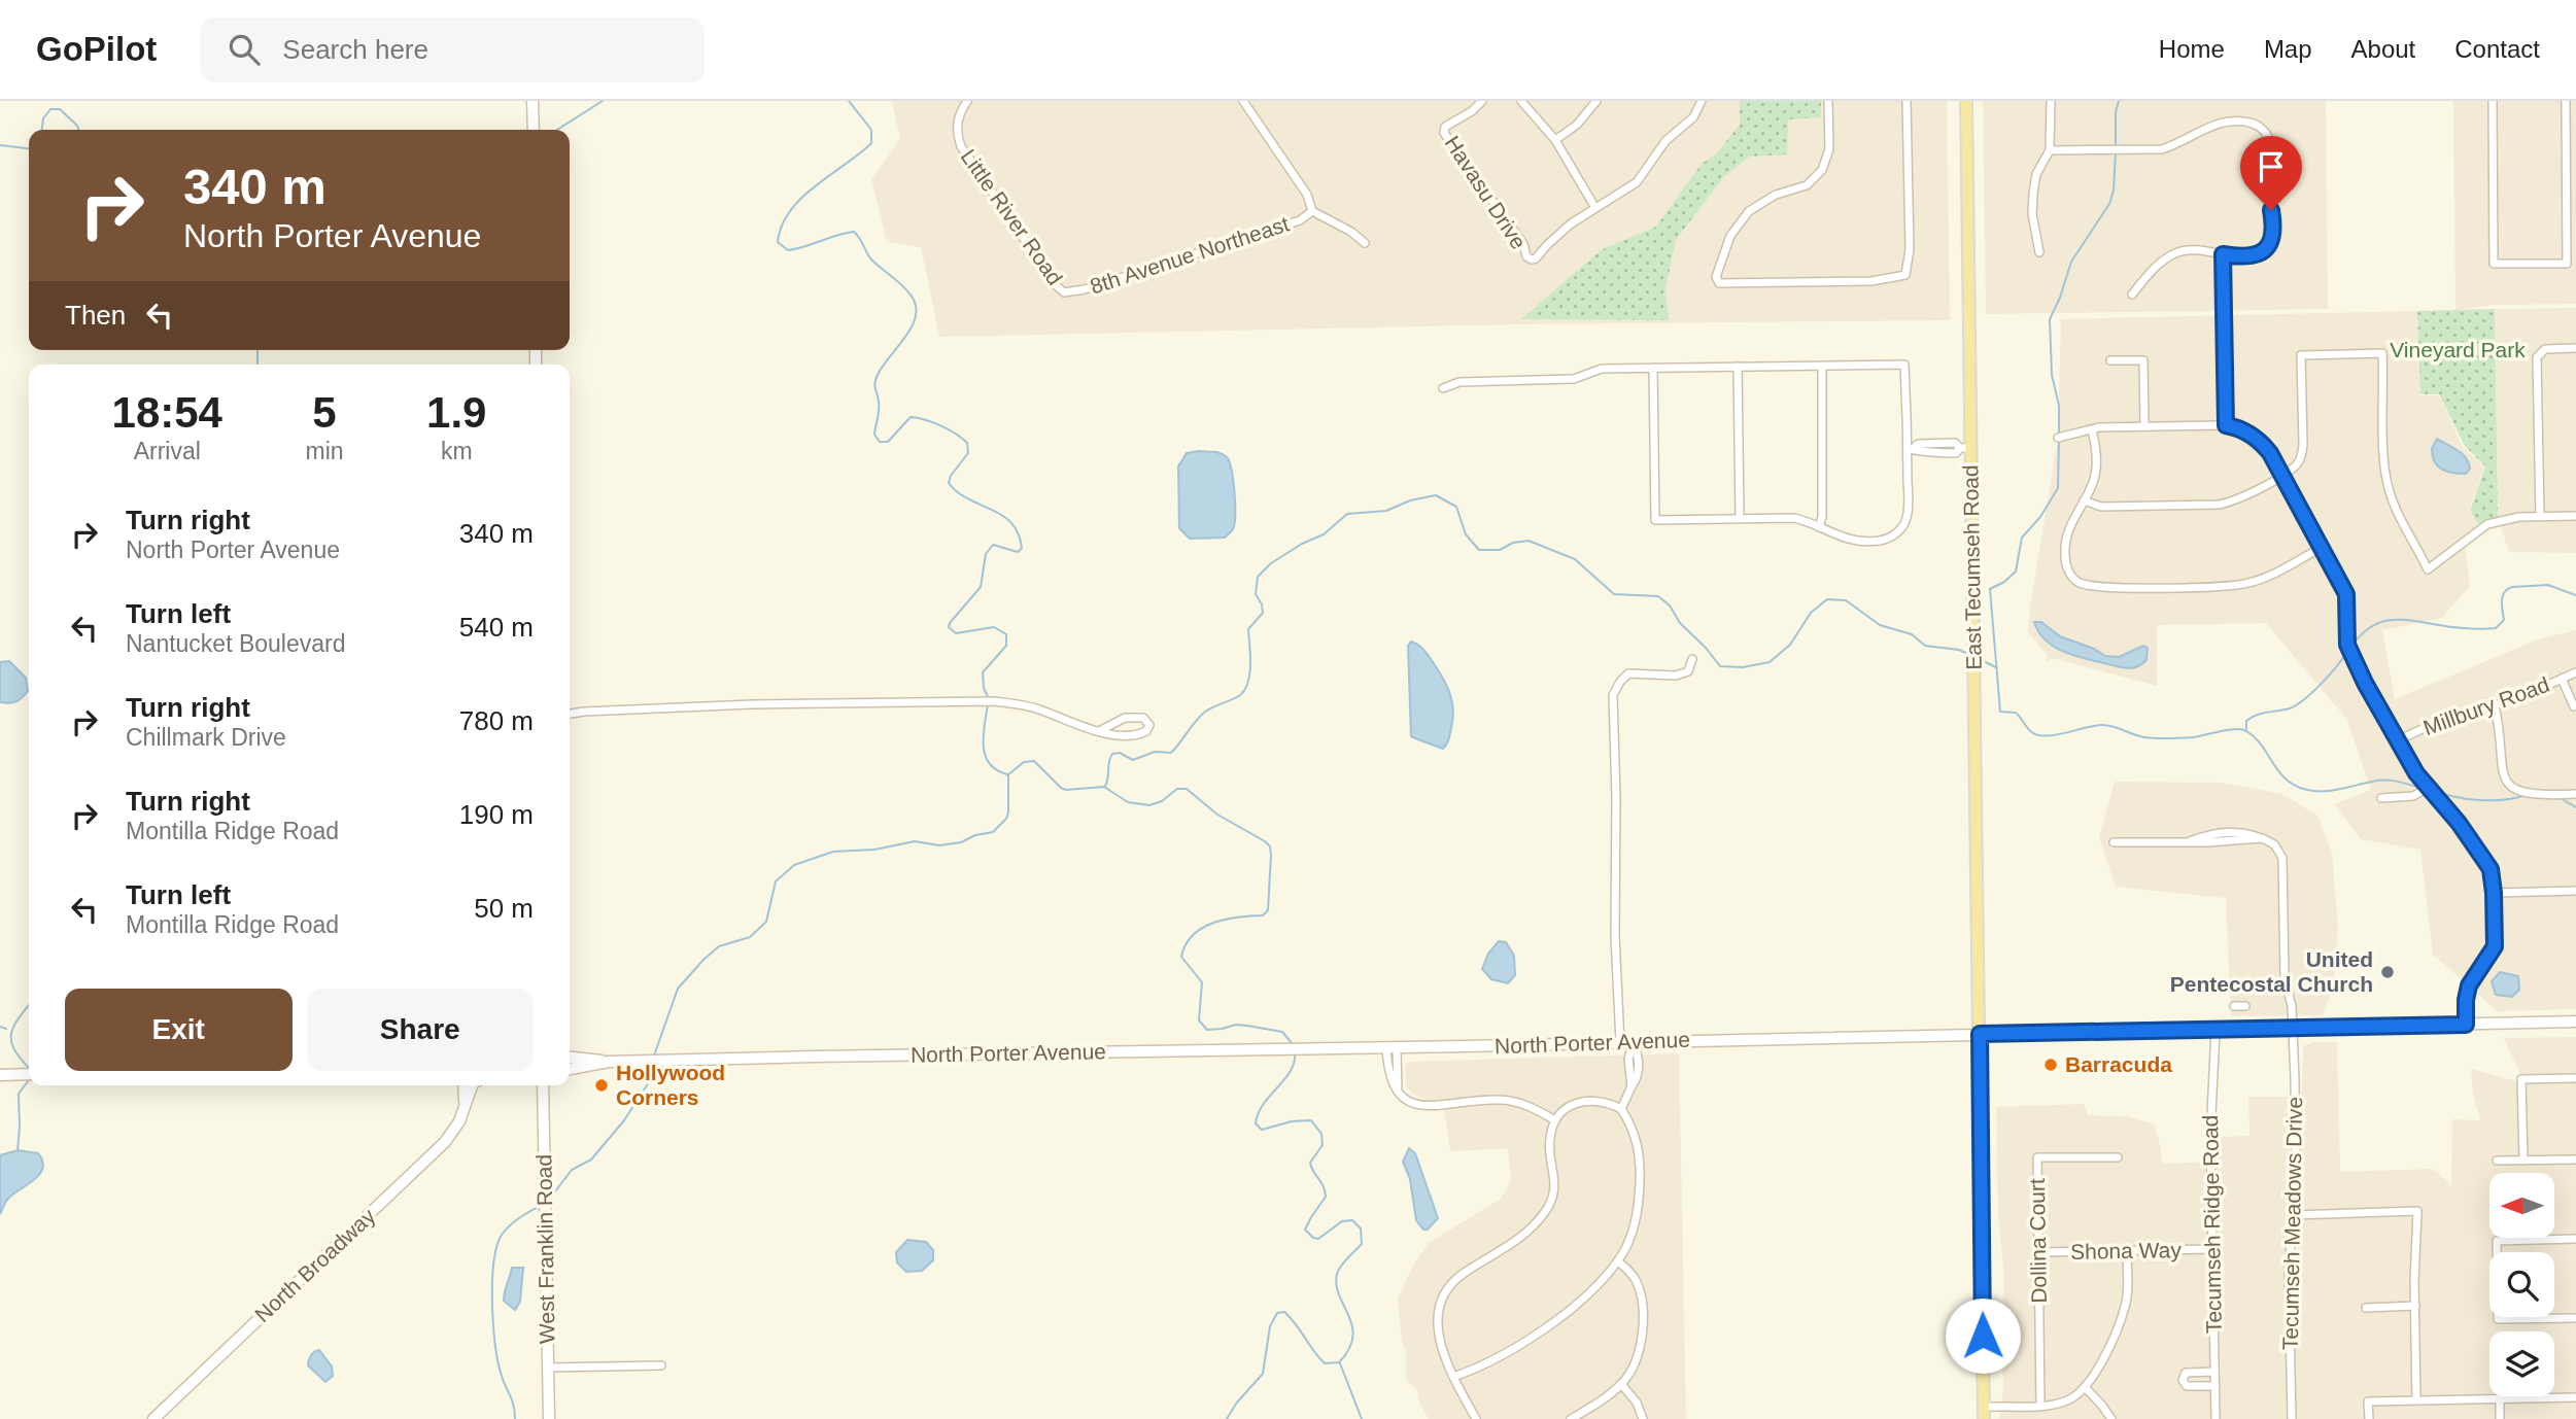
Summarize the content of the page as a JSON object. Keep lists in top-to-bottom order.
{
  "streets": {
    "main road": ["East Tecumseh Road"],
    "street": [
      "Havasu Drive",
      "Little River Road",
      "8th Avenue Northeast",
      "Millbury Road",
      "North Porter Avenue",
      "Tecumseh Meadows Drive",
      "Tecumseh Ridge Road",
      "Dollina Court",
      "West Franklin Road",
      "Shona Way",
      "North Broadway"
    ]
  },
  "crossings": [
    ["Little River Road", "8th Avenue Northeast"],
    ["East Tecumseh Road", "North Porter Avenue"],
    ["North Porter Avenue", "Tecumseh Meadows Drive"],
    ["North Porter Avenue", "Tecumseh Ridge Road"],
    ["Tecumseh Ridge Road", "Shona Way"],
    ["Dollina Court", "Shona Way"]
  ],
  "parks": ["Vineyard Park"],
  "places": ["United Pentecostal Church", "Barracuda", "Hollywood Corners"],
  "north": "left",
  "page": {
    "header": "GoPilot",
    "search": "Search here",
    "nav": [
      "Home",
      "Map",
      "About",
      "Contact"
    ],
    "turn": ["340 m", "North Porter Avenue"],
    "then": "Then",
    "eta": [
      "18:54",
      "Arrival",
      "5",
      "min",
      "1.9",
      "km"
    ],
    "list": [
      {
        "name": "Turn right",
        "note": "North Porter Avenue",
        "value": "340 m"
      },
      {
        "name": "Turn left",
        "note": "Nantucket Boulevard",
        "value": "540 m"
      },
      {
        "name": "Turn right",
        "note": "Chillmark Drive",
        "value": "780 m"
      },
      {
        "name": "Turn right",
        "note": "Montilla Ridge Road",
        "value": "190 m"
      },
      {
        "name": "Turn left",
        "note": "Montilla Ridge Road",
        "value": "50 m"
      }
    ],
    "buttons": ["Exit", "Share"]
  }
}
